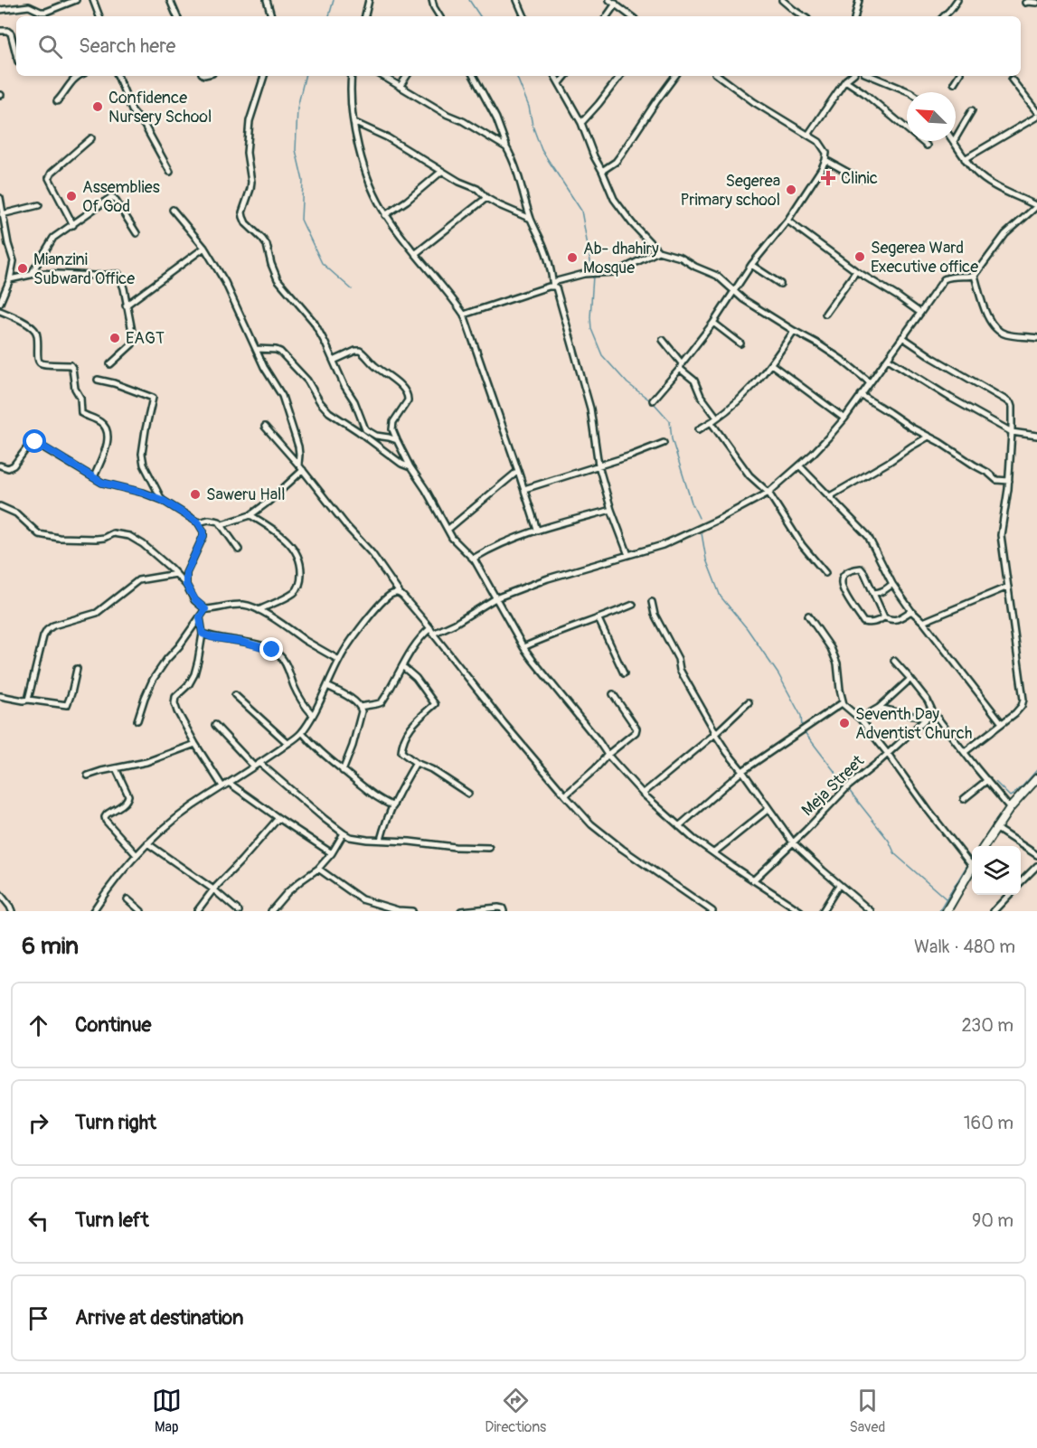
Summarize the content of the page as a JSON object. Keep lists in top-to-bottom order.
{
  "streets": {
    "street": ["Meja Street"]
  },
  "places": {
    "other": [
      "Confidence Nursery School",
      "Segerea Primary school",
      "Assemblies Of God",
      "Segerea Ward Executive office",
      "Ab- dhahiry Mosque",
      "Mianzini Subward Office",
      "EAGT",
      "Saweru Hall",
      "Seventh Day Adventist Church"
    ],
    "health": ["Clinic"]
  },
  "north": "top left",
  "page": {
    "search": "Search here",
    "heading": ["6 min", "Walk · 480 m"],
    "list": [
      ["Continue", "230 m"],
      ["Turn right", "160 m"],
      ["Turn left", "90 m"],
      "Arrive at destination"
    ],
    "nav": ["Map", "Directions", "Saved"]
  }
}
